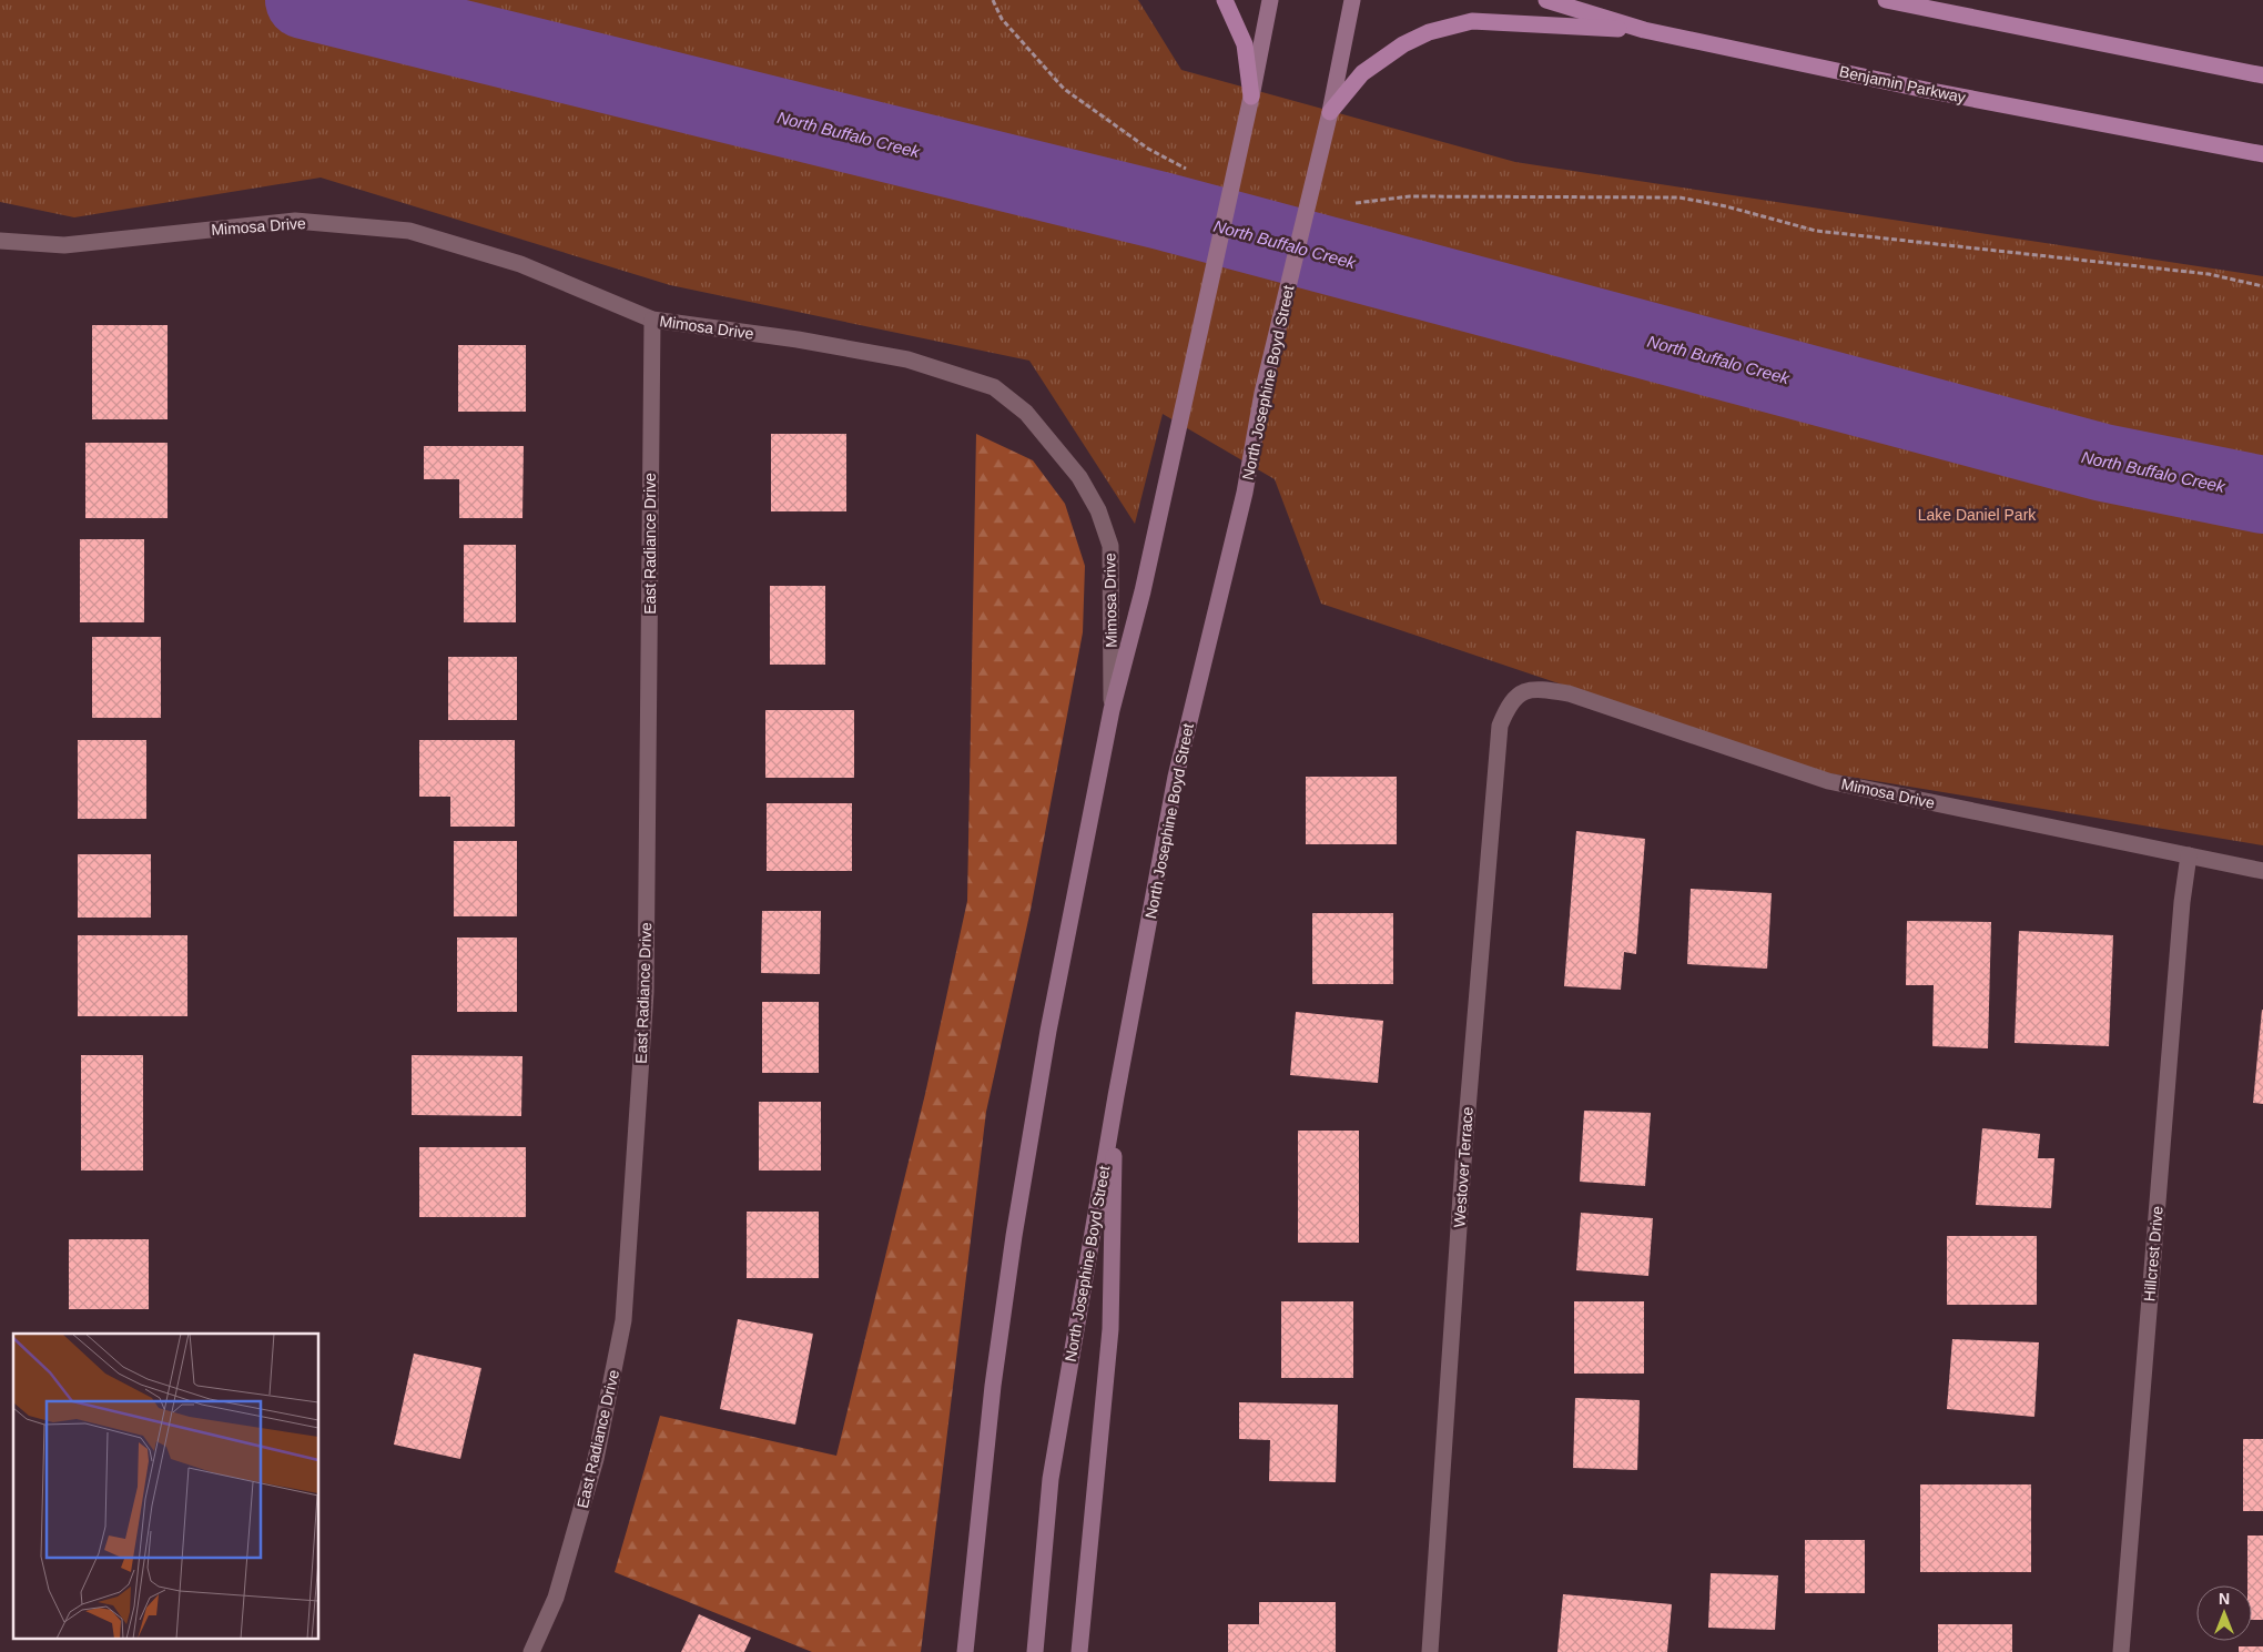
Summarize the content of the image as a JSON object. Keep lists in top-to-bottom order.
{
  "streets": {
    "main road": ["Benjamin Parkway", "North Josephine Boyd Street"],
    "street": [
      "Mimosa Drive",
      "East Radiance Drive",
      "Westover Terrace",
      "Hillcrest Drive"
    ]
  },
  "crossings": [
    ["Mimosa Drive", "East Radiance Drive"],
    ["Mimosa Drive", "Westover Terrace"],
    ["Mimosa Drive", "Hillcrest Drive"]
  ],
  "water": ["North Buffalo Creek"],
  "parks": ["Lake Daniel Park"],
  "north": "top"
}
